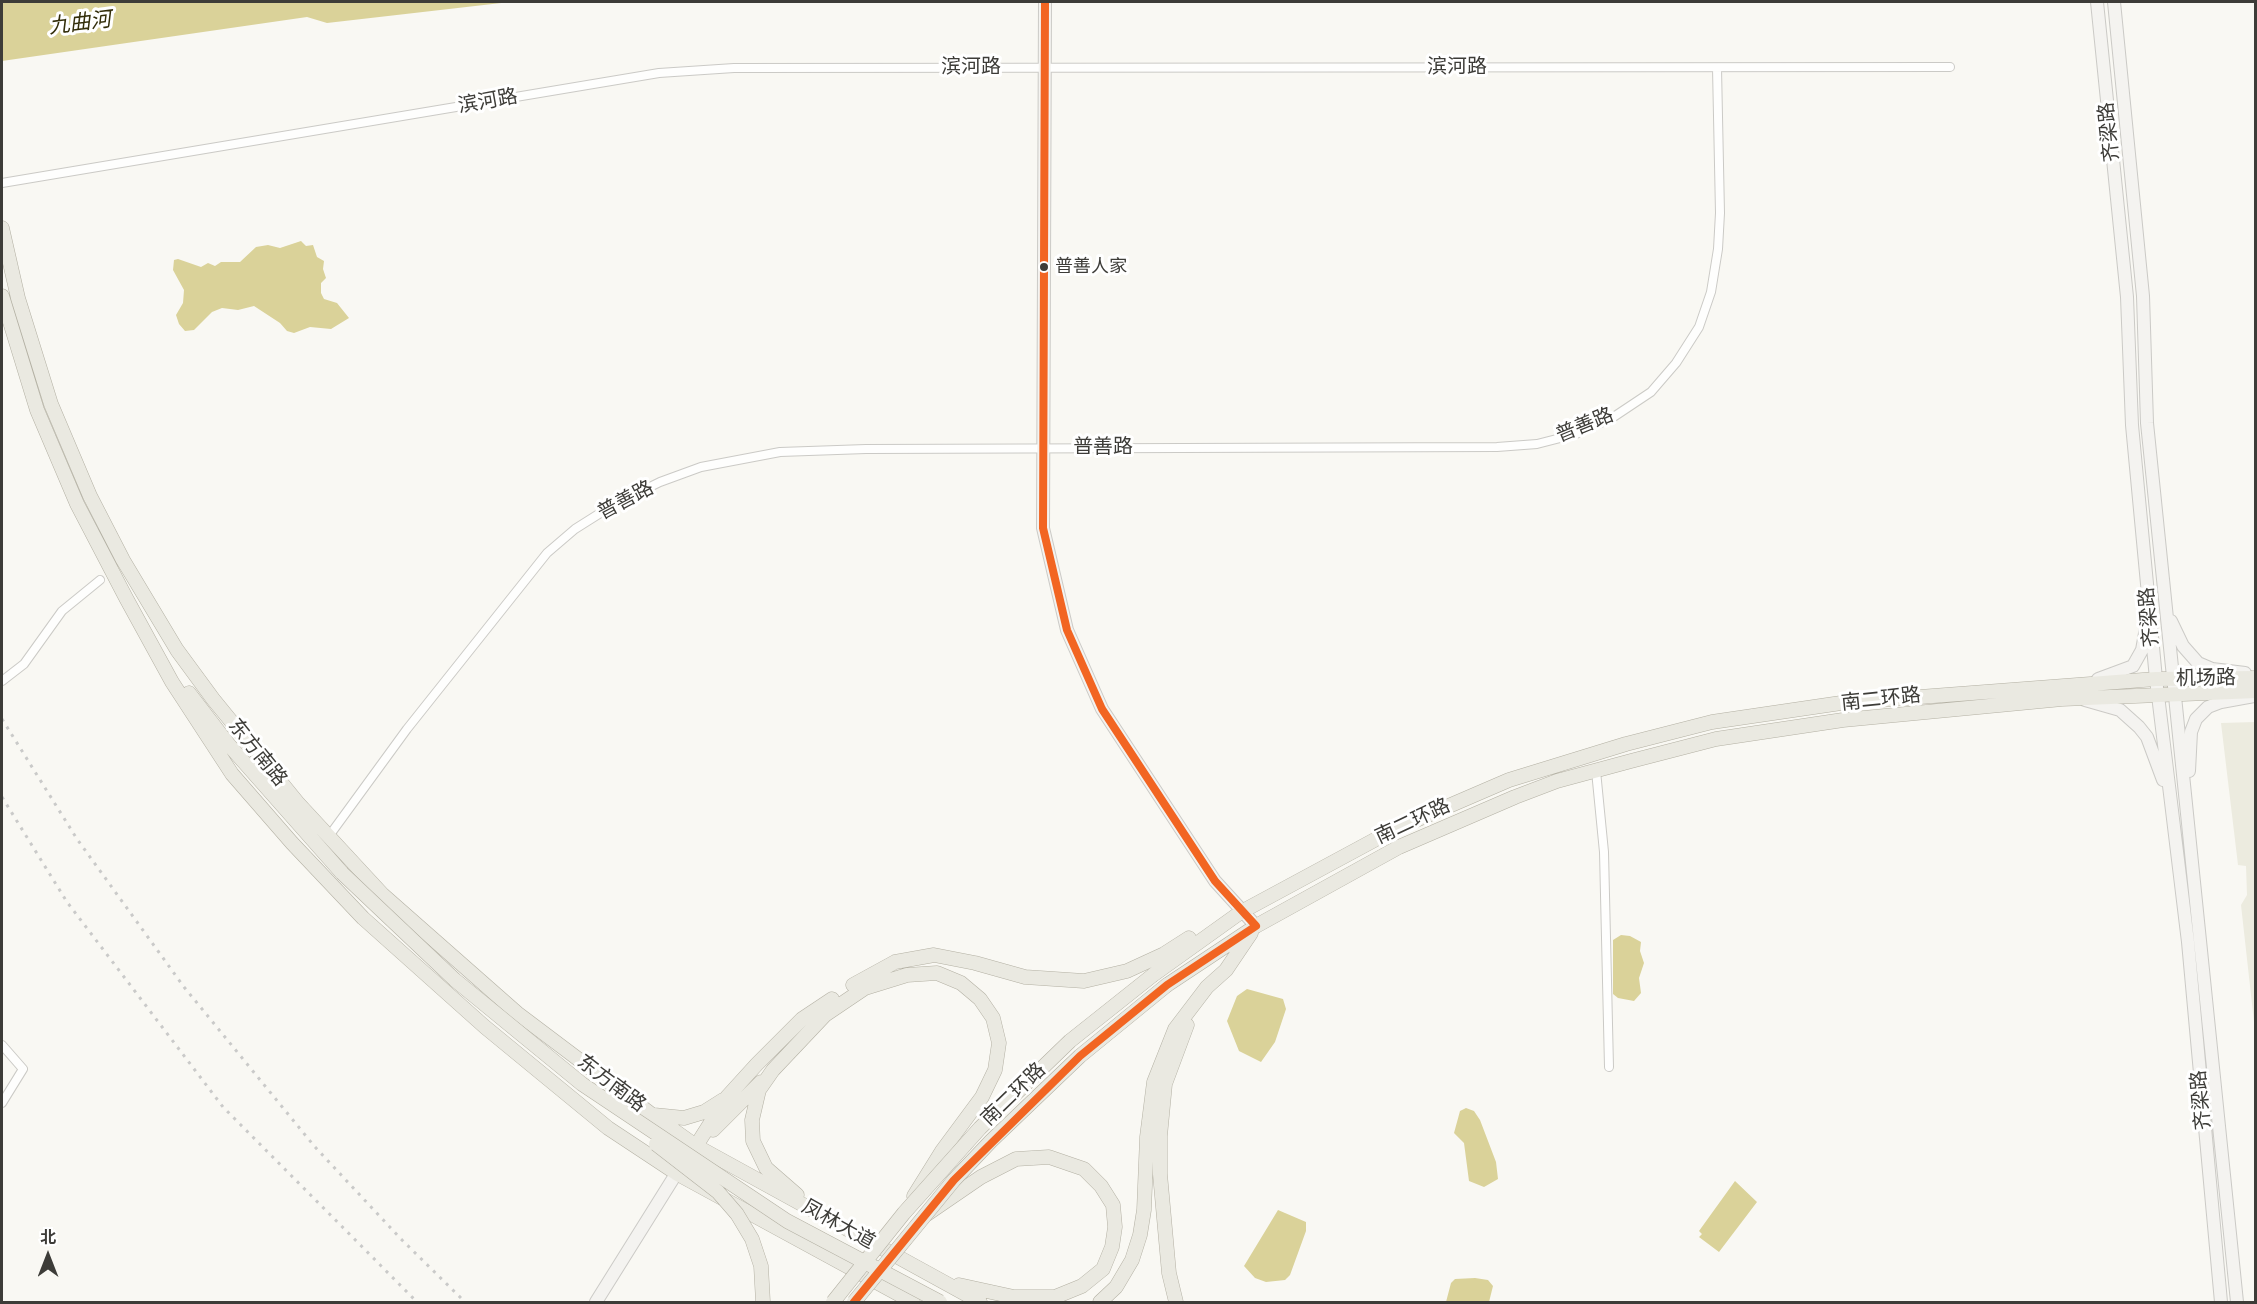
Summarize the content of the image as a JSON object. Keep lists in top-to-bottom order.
{
  "streets": {
    "main road": [
      "齐梁路",
      "机场路",
      "南二环路",
      "东方南路",
      "凤林大道"
    ],
    "street": ["滨河路", "普善路"]
  },
  "crossings": [
    ["滨河路", "普善路"],
    ["齐梁路", "机场路"],
    ["齐梁路", "南二环路"],
    ["普善路", "东方南路"],
    ["机场路", "南二环路"],
    ["东方南路", "凤林大道"]
  ],
  "water": ["九曲河"],
  "places": ["普善人家"],
  "north": "top"
}
